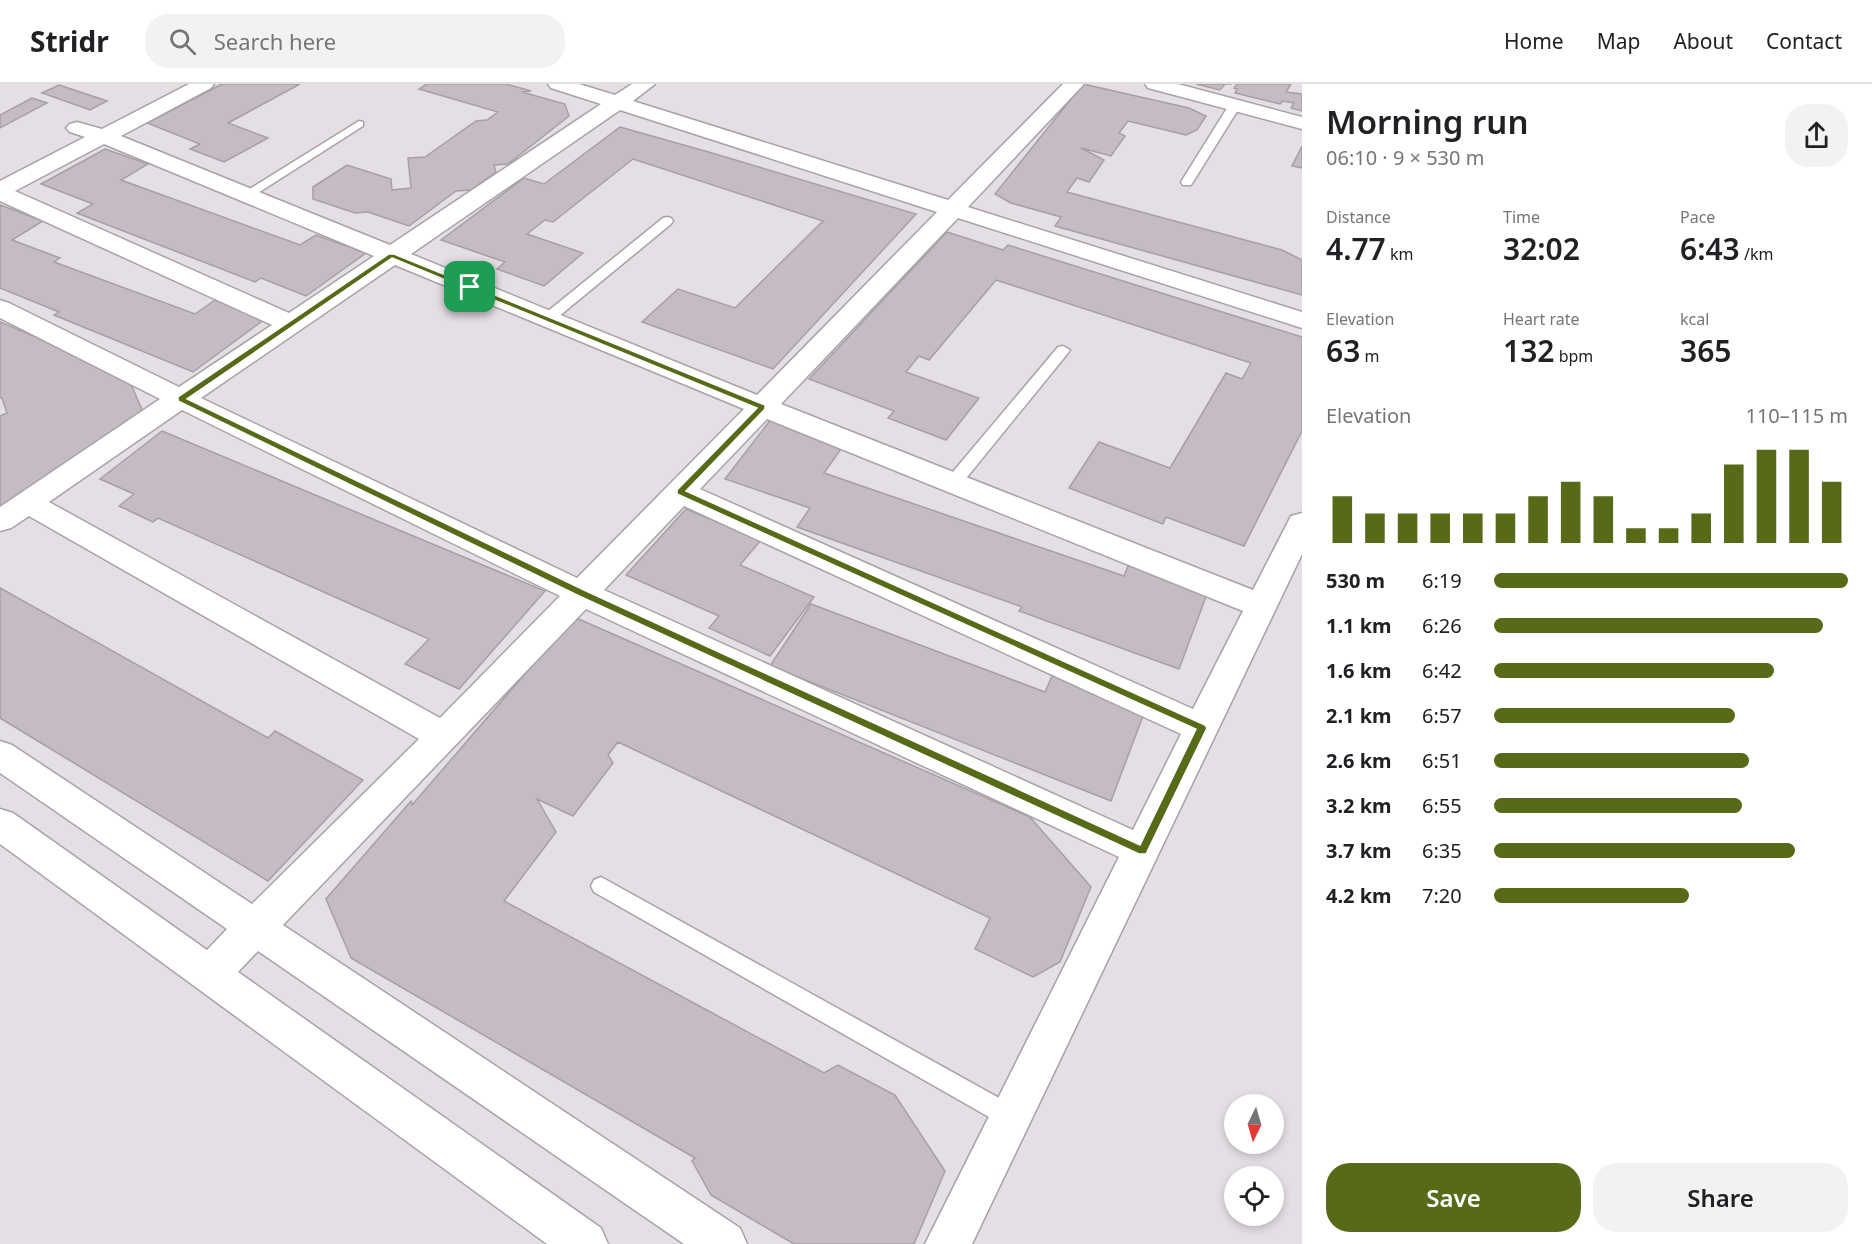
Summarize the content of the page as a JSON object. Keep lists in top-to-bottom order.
{
  "north": "bottom",
  "page": {
    "header": "Stridr",
    "search": "Search here",
    "nav": [
      "Home",
      "Map",
      "About",
      "Contact"
    ],
    "heading": ["Morning run", "06:10 · 9 × 530 m"],
    "stats": [
      ["Distance", "4.77 km"],
      ["Time", "32:02"],
      ["Pace", "6:43 /km"],
      ["Elevation", "63 m"],
      ["Heart rate", "132 bpm"],
      ["kcal", "365"]
    ],
    "chart": ["Elevation", "110–115 m"],
    "list": [
      {
        "name": "530 m",
        "note": "6:19"
      },
      {
        "name": "1.1 km",
        "note": "6:26"
      },
      {
        "name": "1.6 km",
        "note": "6:42"
      },
      {
        "name": "2.1 km",
        "note": "6:57"
      },
      {
        "name": "2.6 km",
        "note": "6:51"
      },
      {
        "name": "3.2 km",
        "note": "6:55"
      },
      {
        "name": "3.7 km",
        "note": "6:35"
      },
      {
        "name": "4.2 km",
        "note": "7:20"
      }
    ],
    "buttons": ["Save", "Share"]
  }
}
